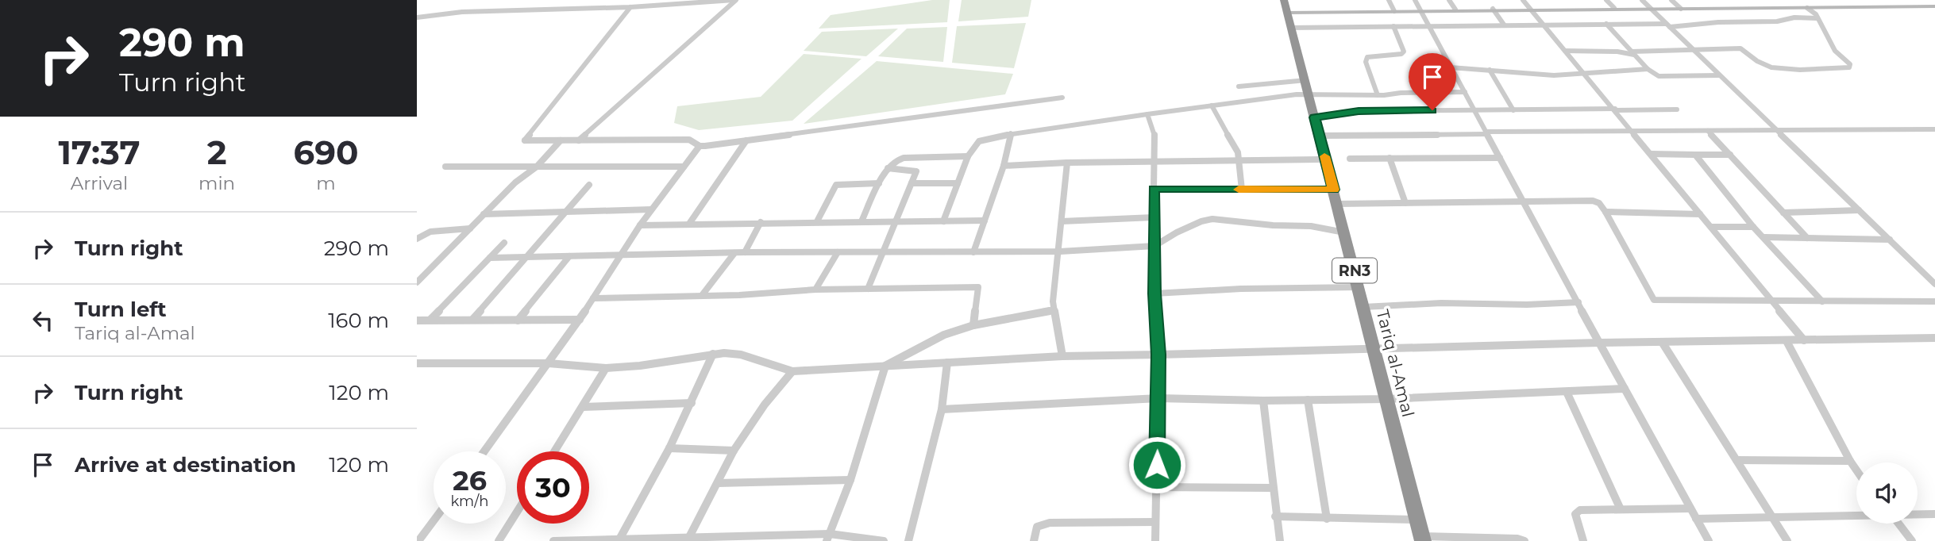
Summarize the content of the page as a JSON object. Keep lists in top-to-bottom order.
{
  "streets": {
    "highway": ["RN3", "Tariq al-Amal"]
  },
  "page": {
    "turn": ["290 m", "Turn right"],
    "eta": [
      "17:37",
      "Arrival",
      "2",
      "min",
      "690",
      "m"
    ],
    "list": [
      {
        "name": "Turn right",
        "value": "290 m"
      },
      {
        "name": "Turn left",
        "note": "Tariq al-Amal",
        "value": "160 m"
      },
      {
        "name": "Turn right",
        "value": "120 m"
      },
      {
        "name": "Arrive at destination",
        "value": "120 m"
      }
    ],
    "speed": "26 km/h",
    "limit": "30"
  }
}
